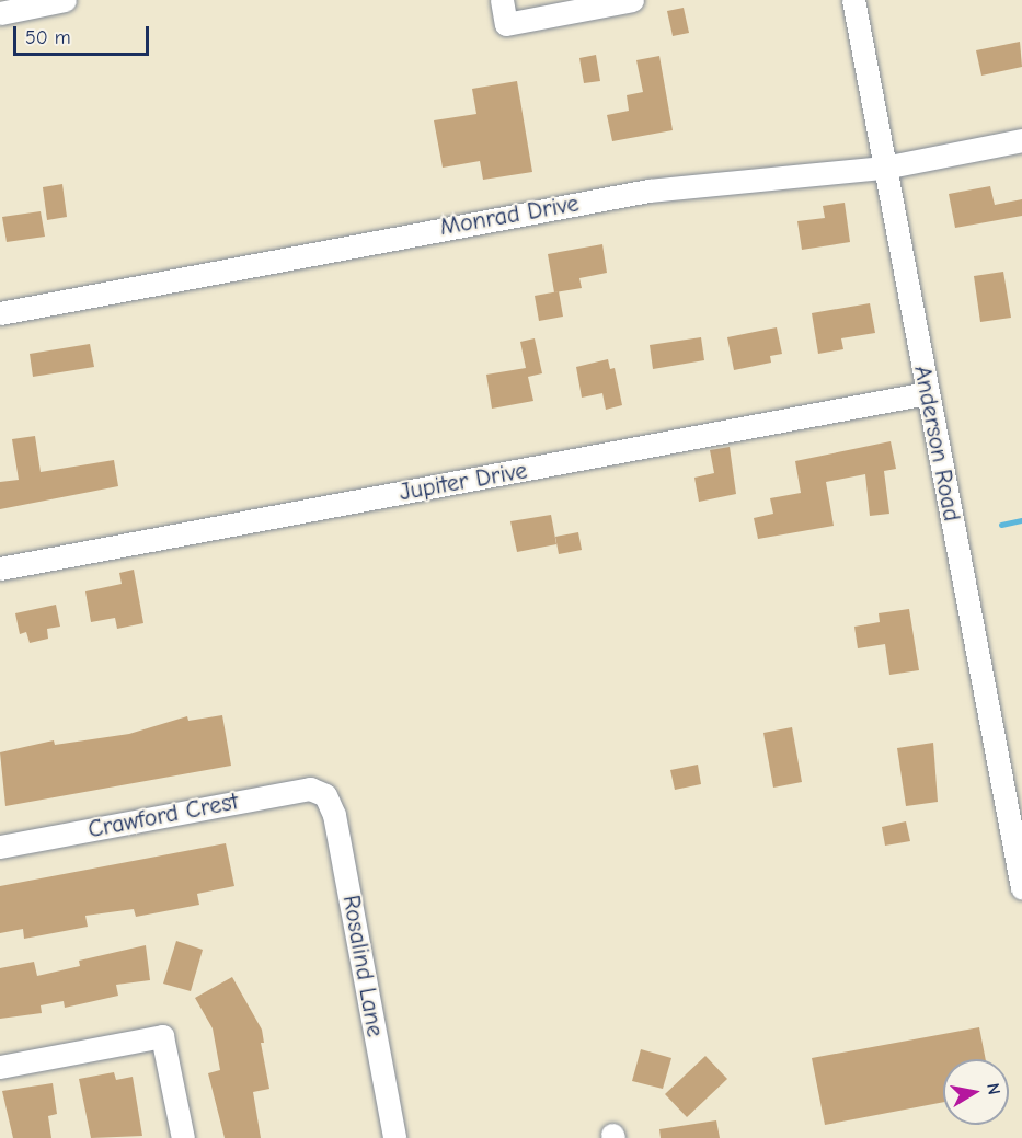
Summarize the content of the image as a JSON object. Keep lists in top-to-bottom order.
{
  "streets": {
    "street": [
      "Monrad Drive",
      "Anderson Road",
      "Jupiter Drive",
      "Crawford Crest",
      "Rosalind Lane"
    ]
  },
  "crossings": [
    ["Monrad Drive", "Anderson Road"],
    ["Anderson Road", "Jupiter Drive"],
    ["Crawford Crest", "Rosalind Lane"]
  ],
  "scale_bar": "50 m",
  "north": "right"
}
